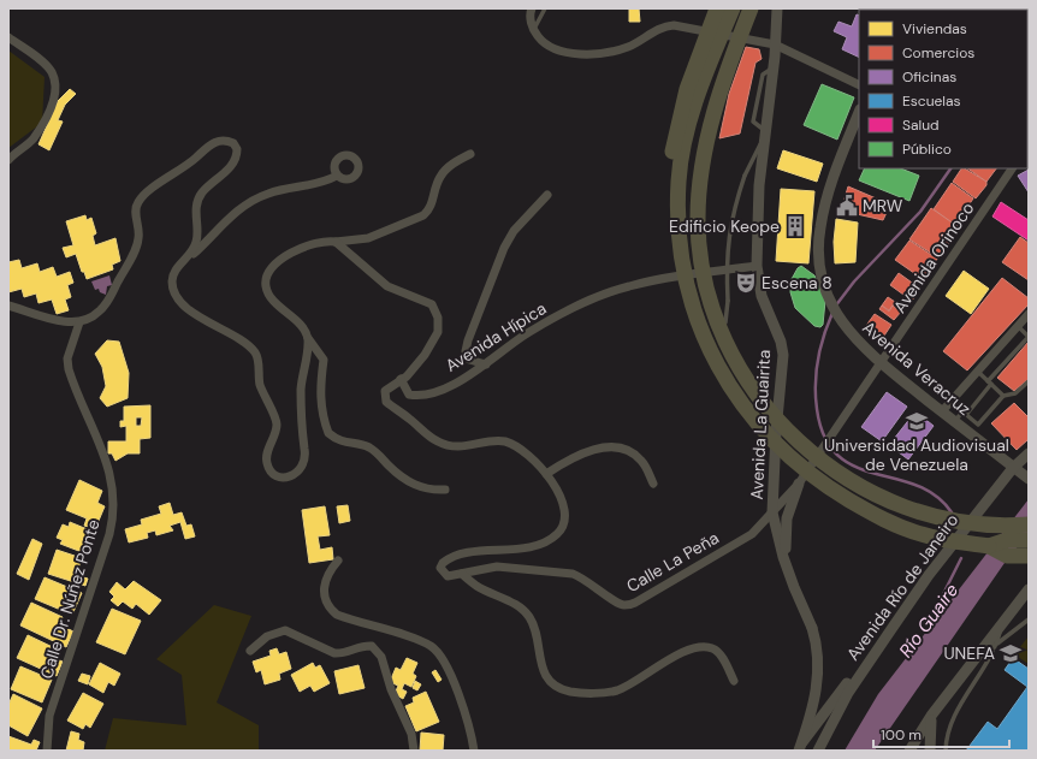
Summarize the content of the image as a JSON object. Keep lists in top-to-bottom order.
{
  "streets": {
    "street": [
      "Avenida Orinoco",
      "Avenida Hípica",
      "Avenida Veracruz",
      "Avenida La Guairita",
      "Calle La Peña",
      "Avenida Río de Janeiro",
      "Calle Dr. Núñez Ponte"
    ]
  },
  "crossings": [
    ["Avenida Orinoco", "Avenida Veracruz"],
    ["Avenida Orinoco", "Calle La Peña"],
    ["Avenida Hípica", "Avenida La Guairita"],
    ["Avenida Veracruz", "Avenida Río de Janeiro"],
    ["Avenida La Guairita", "Calle La Peña"]
  ],
  "water": ["Río Guaire"],
  "places": {
    "public building": ["MRW"],
    "building": ["Edificio Keope"],
    "theatre": ["Escena 8"],
    "school or university": ["Universidad Audiovisual de Venezuela", "UNEFA"]
  },
  "legend": [
    "Viviendas",
    "Comercios",
    "Oficinas",
    "Escuelas",
    "Salud",
    "Público"
  ],
  "scale_bar": "100 m"
}
